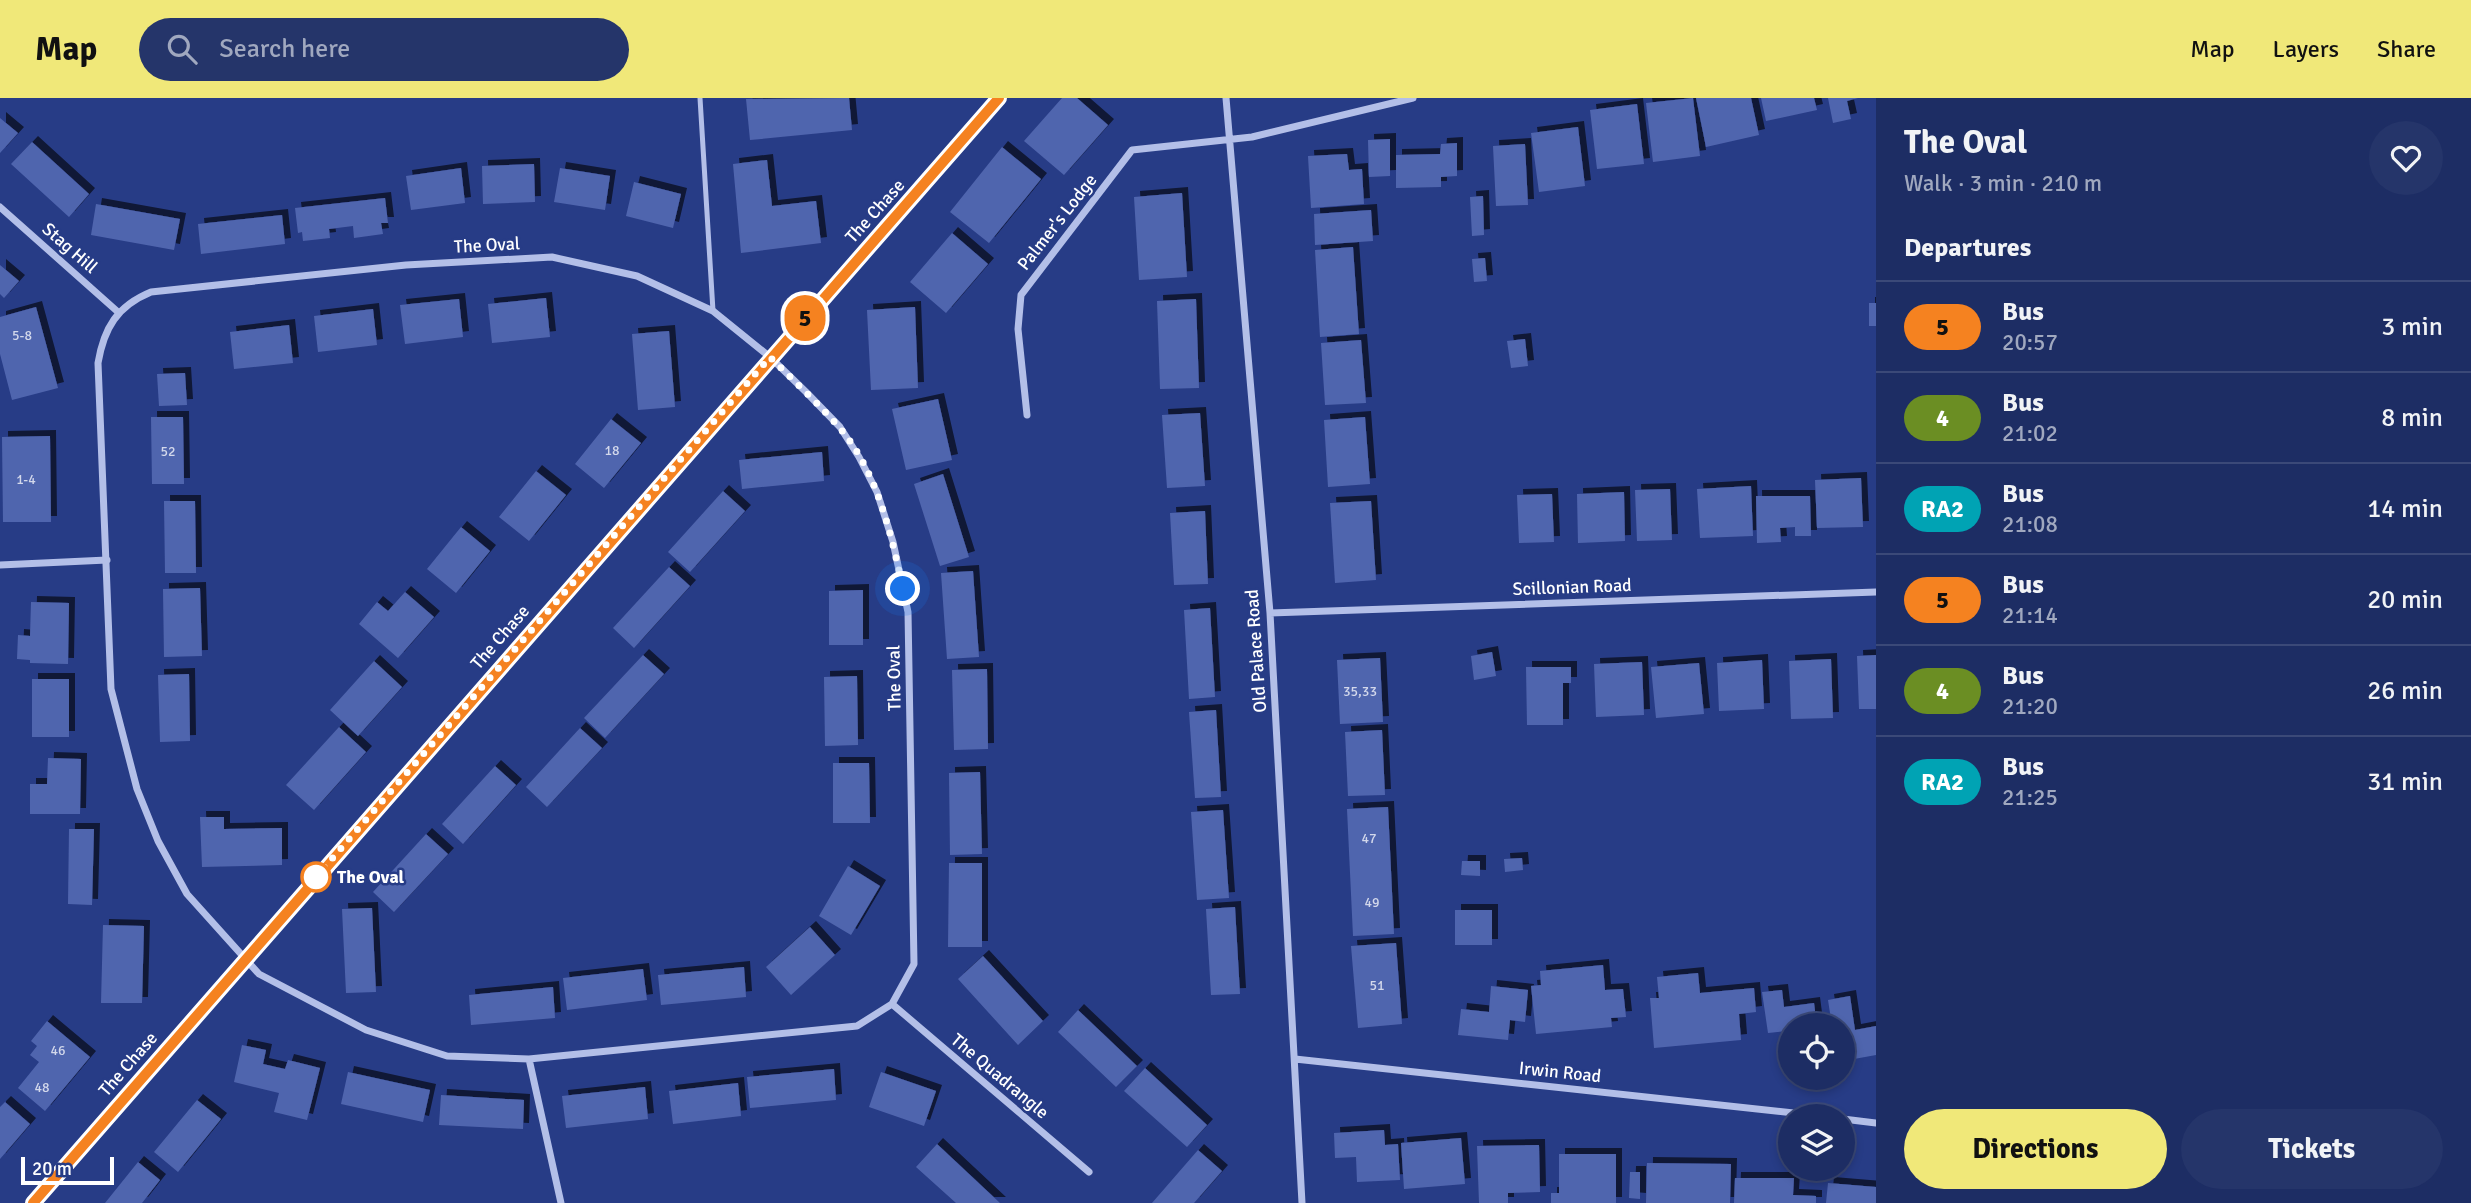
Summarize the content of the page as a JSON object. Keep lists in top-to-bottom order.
{
  "streets": {
    "street": [
      "The Chase",
      "Palmer's Lodge",
      "The Oval",
      "Stag Hill",
      "Scillonian Road",
      "Old Palace Road",
      "Irwin Road",
      "The Quadrangle"
    ]
  },
  "crossings": [
    ["The Chase", "The Oval"],
    ["Palmer's Lodge", "Old Palace Road"],
    ["The Oval", "Stag Hill"],
    ["The Oval", "The Quadrangle"],
    ["Scillonian Road", "Old Palace Road"],
    ["Old Palace Road", "Irwin Road"]
  ],
  "places": ["The Oval"],
  "lines": ["bus line 5"],
  "house_numbers": [
    "5-8",
    "18",
    "52",
    "1-4",
    "35,33",
    "47",
    "49",
    "51",
    "46",
    "48"
  ],
  "scale_bar": "20 m",
  "page": {
    "header": "Map",
    "search": "Search here",
    "nav": ["Map", "Layers", "Share"],
    "on_map": "5",
    "heading": [
      ["The Oval", "Walk · 3 min · 210 m"],
      "Departures"
    ],
    "list": [
      {
        "mark": "5",
        "name": "Bus",
        "note": "20:57",
        "value": "3 min"
      },
      {
        "mark": "4",
        "name": "Bus",
        "note": "21:02",
        "value": "8 min"
      },
      {
        "mark": "RA2",
        "name": "Bus",
        "note": "21:08",
        "value": "14 min"
      },
      {
        "mark": "5",
        "name": "Bus",
        "note": "21:14",
        "value": "20 min"
      },
      {
        "mark": "4",
        "name": "Bus",
        "note": "21:20",
        "value": "26 min"
      },
      {
        "mark": "RA2",
        "name": "Bus",
        "note": "21:25",
        "value": "31 min"
      }
    ],
    "buttons": ["Directions", "Tickets"],
    "scale": "20 m"
  }
}
